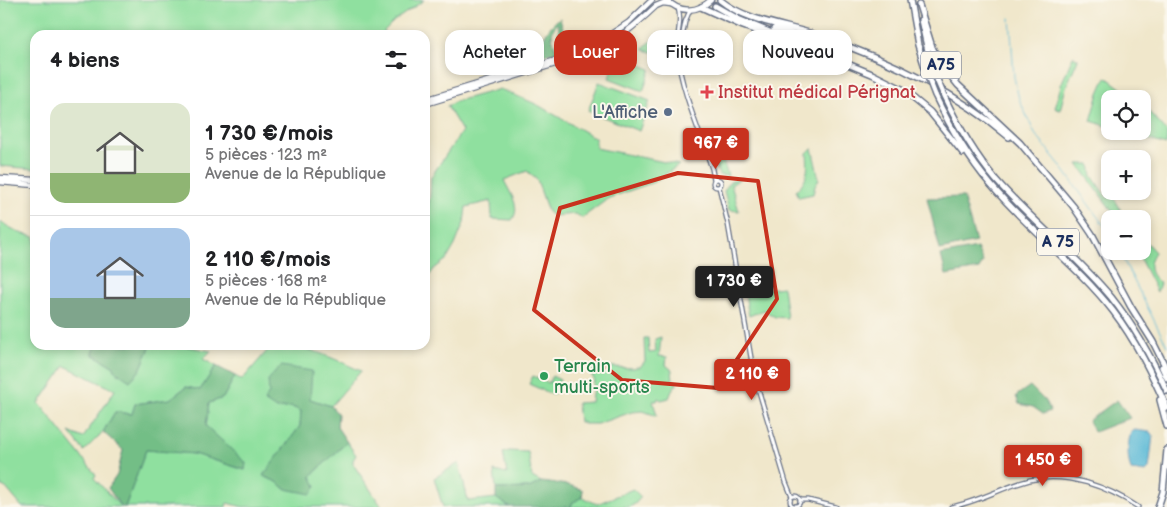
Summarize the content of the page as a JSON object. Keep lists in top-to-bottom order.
{
  "streets": {
    "highway": ["A75", "A 75"]
  },
  "crossings": [
    ["A75", "A 75"]
  ],
  "places": {
    "health": ["Institut médical Pérignat"],
    "other": ["L'Affiche", "Terrain multi-sports"]
  },
  "page": {
    "chip": [
      "Acheter",
      "Louer",
      "Filtres",
      "Nouveau"
    ],
    "heading": "4 biens",
    "map_buttons": ["+", "−"],
    "list": [
      {
        "name": "1 730 €/mois",
        "note": "5 pièces · 123 m² · Avenue de la République"
      },
      {
        "name": "2 110 €/mois",
        "note": "5 pièces · 168 m² · Avenue de la République"
      }
    ],
    "price": [
      "967 €",
      "1 730 €",
      "2 110 €",
      "1 450 €"
    ]
  }
}
